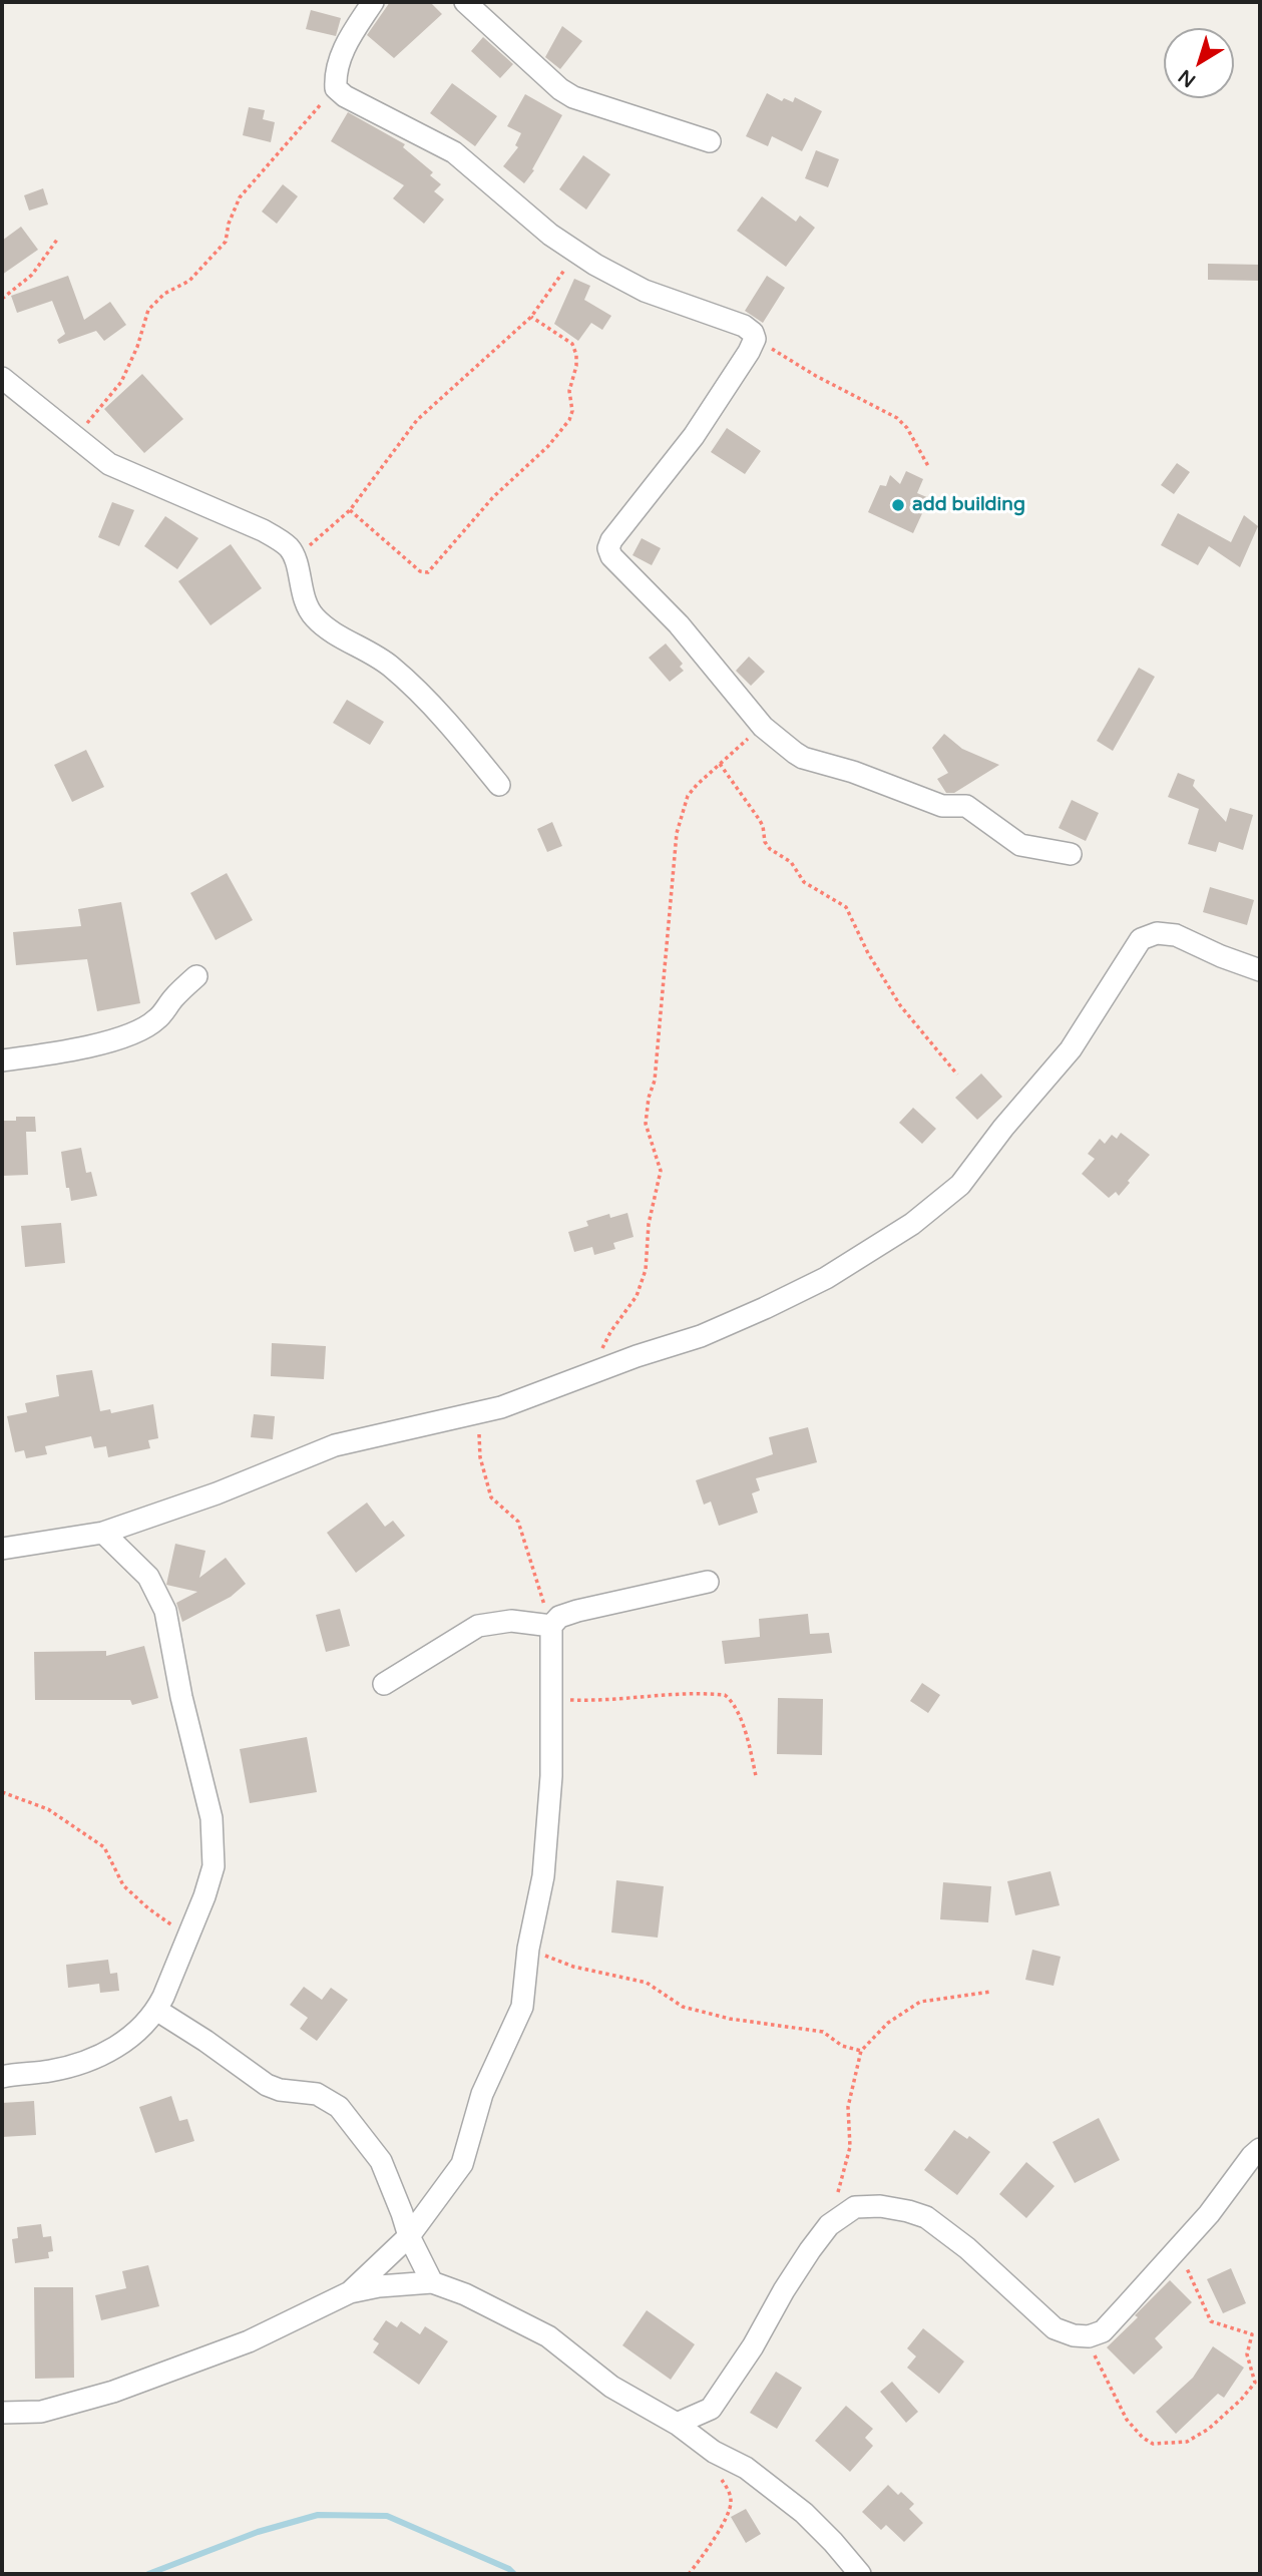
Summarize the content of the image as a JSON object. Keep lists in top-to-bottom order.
{
  "places": ["add building"],
  "north": "bottom left"
}
